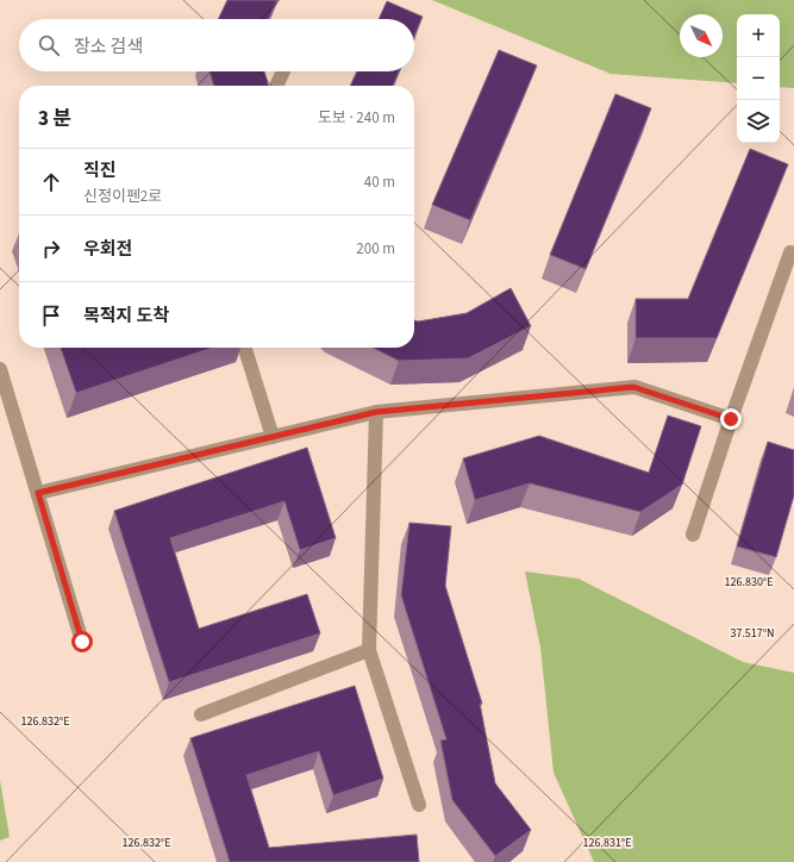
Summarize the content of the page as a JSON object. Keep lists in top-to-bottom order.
{
  "north": "bottom right",
  "page": {
    "map_buttons": ["+", "−"],
    "search": "장소 검색",
    "heading": ["3 분", "도보 · 240 m"],
    "list": [
      ["직진", "신정이펜2로", "40 m"],
      ["우회전", "200 m"],
      "목적지 도착"
    ]
  },
  "coordinates": [
    "126.830°E",
    "37.517°N",
    "126.832°E",
    "126.831°E"
  ]
}
